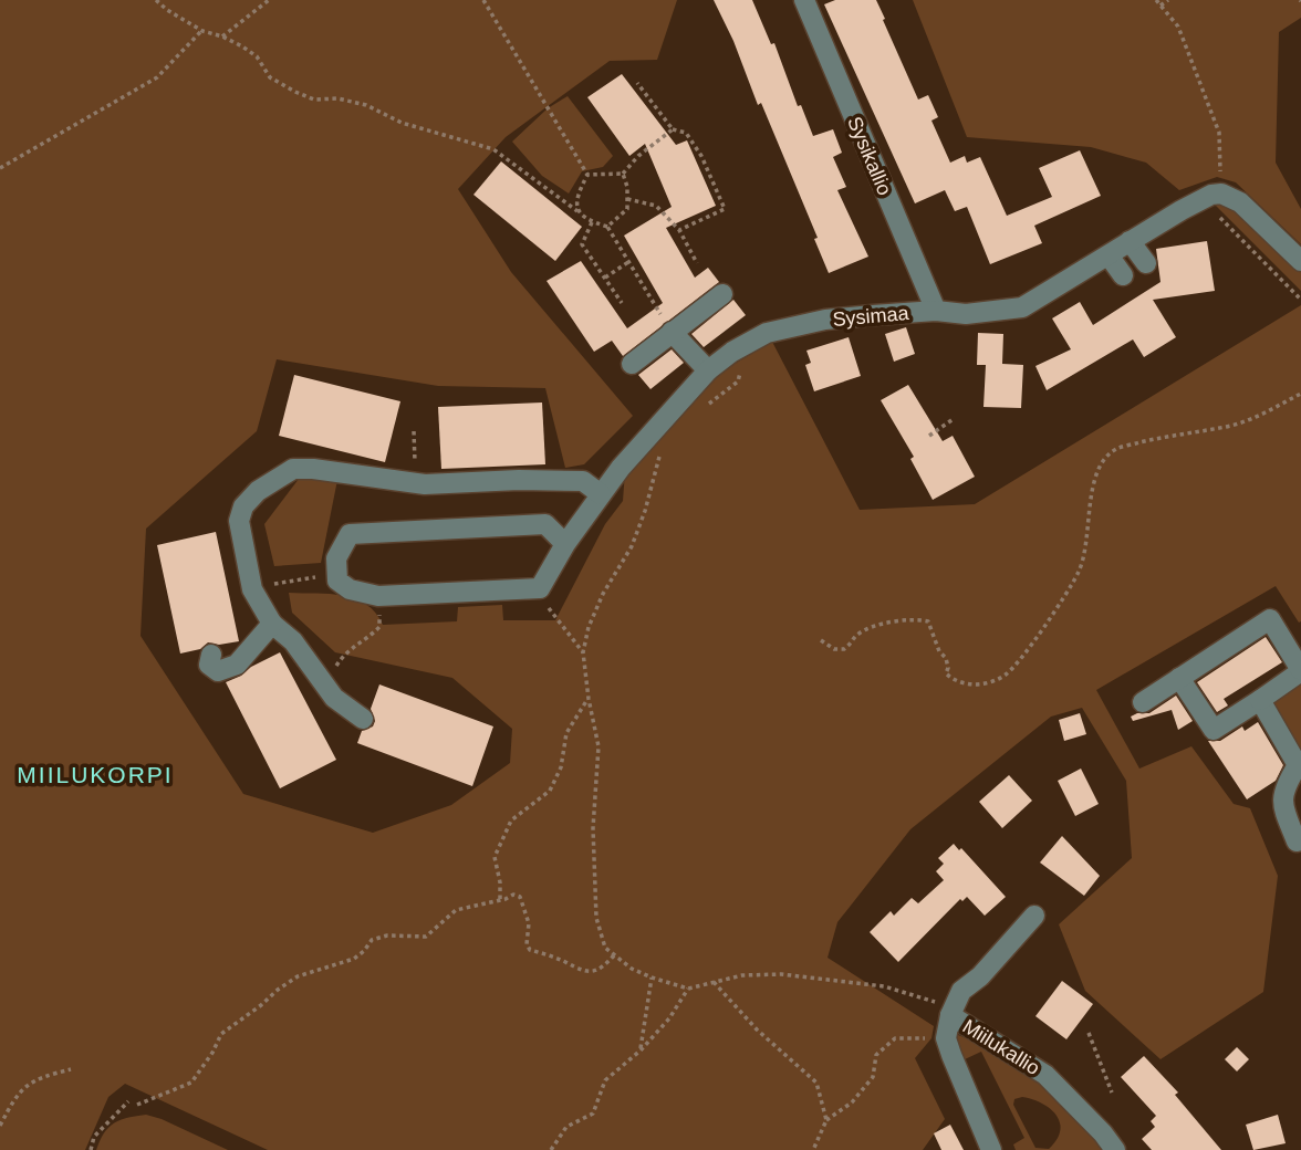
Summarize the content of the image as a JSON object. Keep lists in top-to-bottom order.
{
  "streets": {
    "street": ["Sysikallio", "Sysimaa", "Miilukallio"]
  },
  "crossings": [
    ["Sysikallio", "Sysimaa"]
  ],
  "districts": ["MIILUKORPI"]
}
